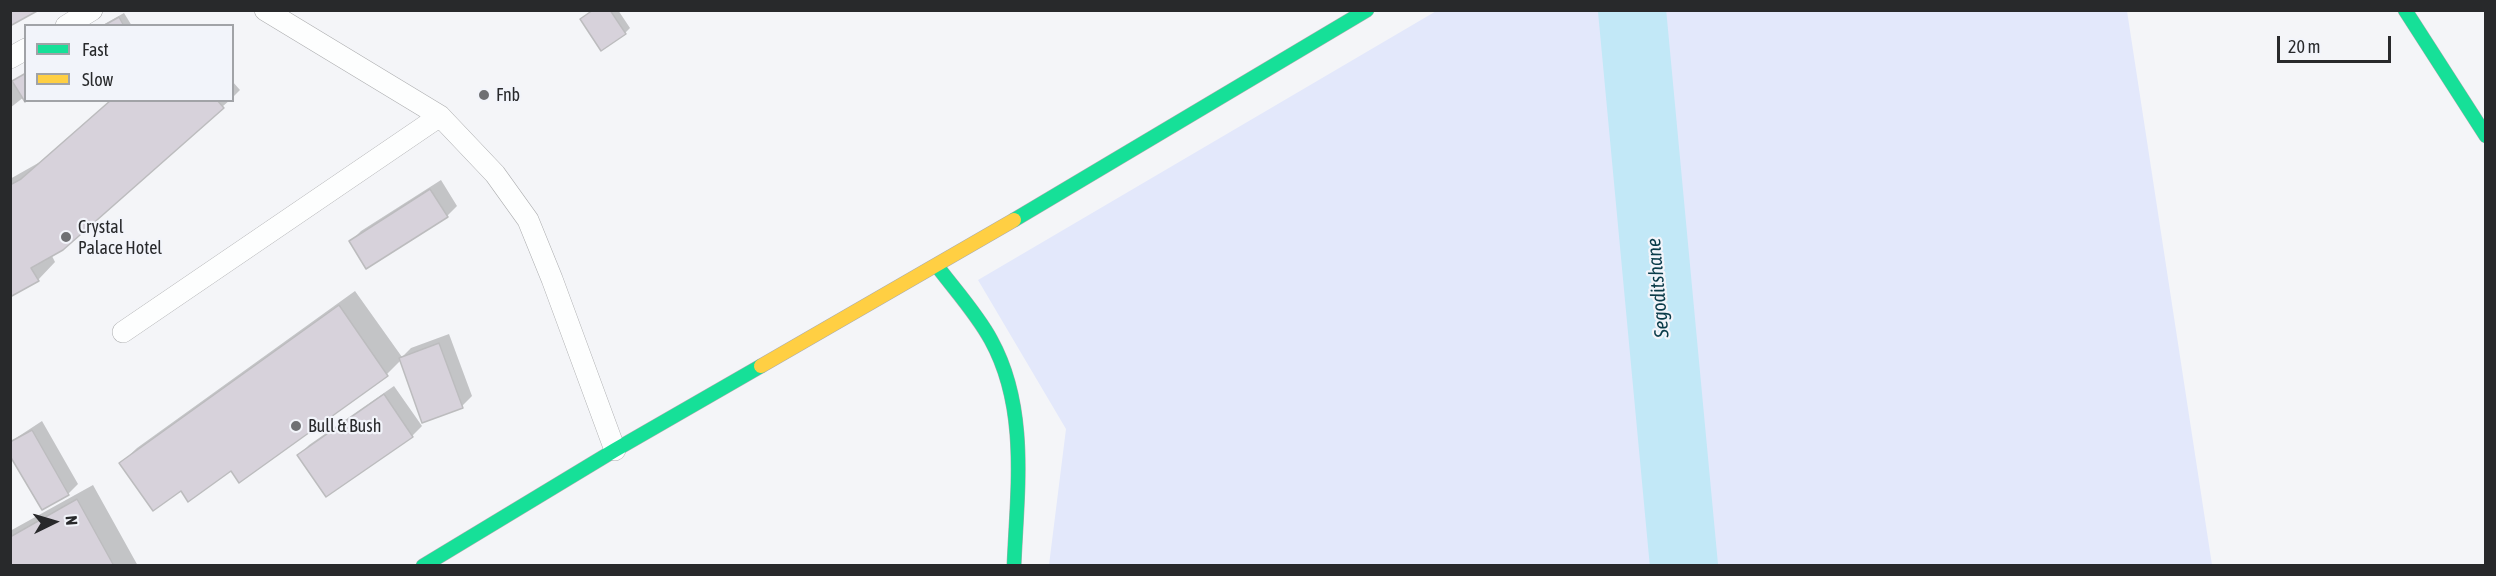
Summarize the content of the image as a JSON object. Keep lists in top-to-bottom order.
{
  "water": ["Segoditshane"],
  "places": ["Fnb", "Crystal Palace Hotel", "Bull & Bush"],
  "legend": ["Fast", "Slow"],
  "scale_bar": "20 m",
  "north": "right"
}
